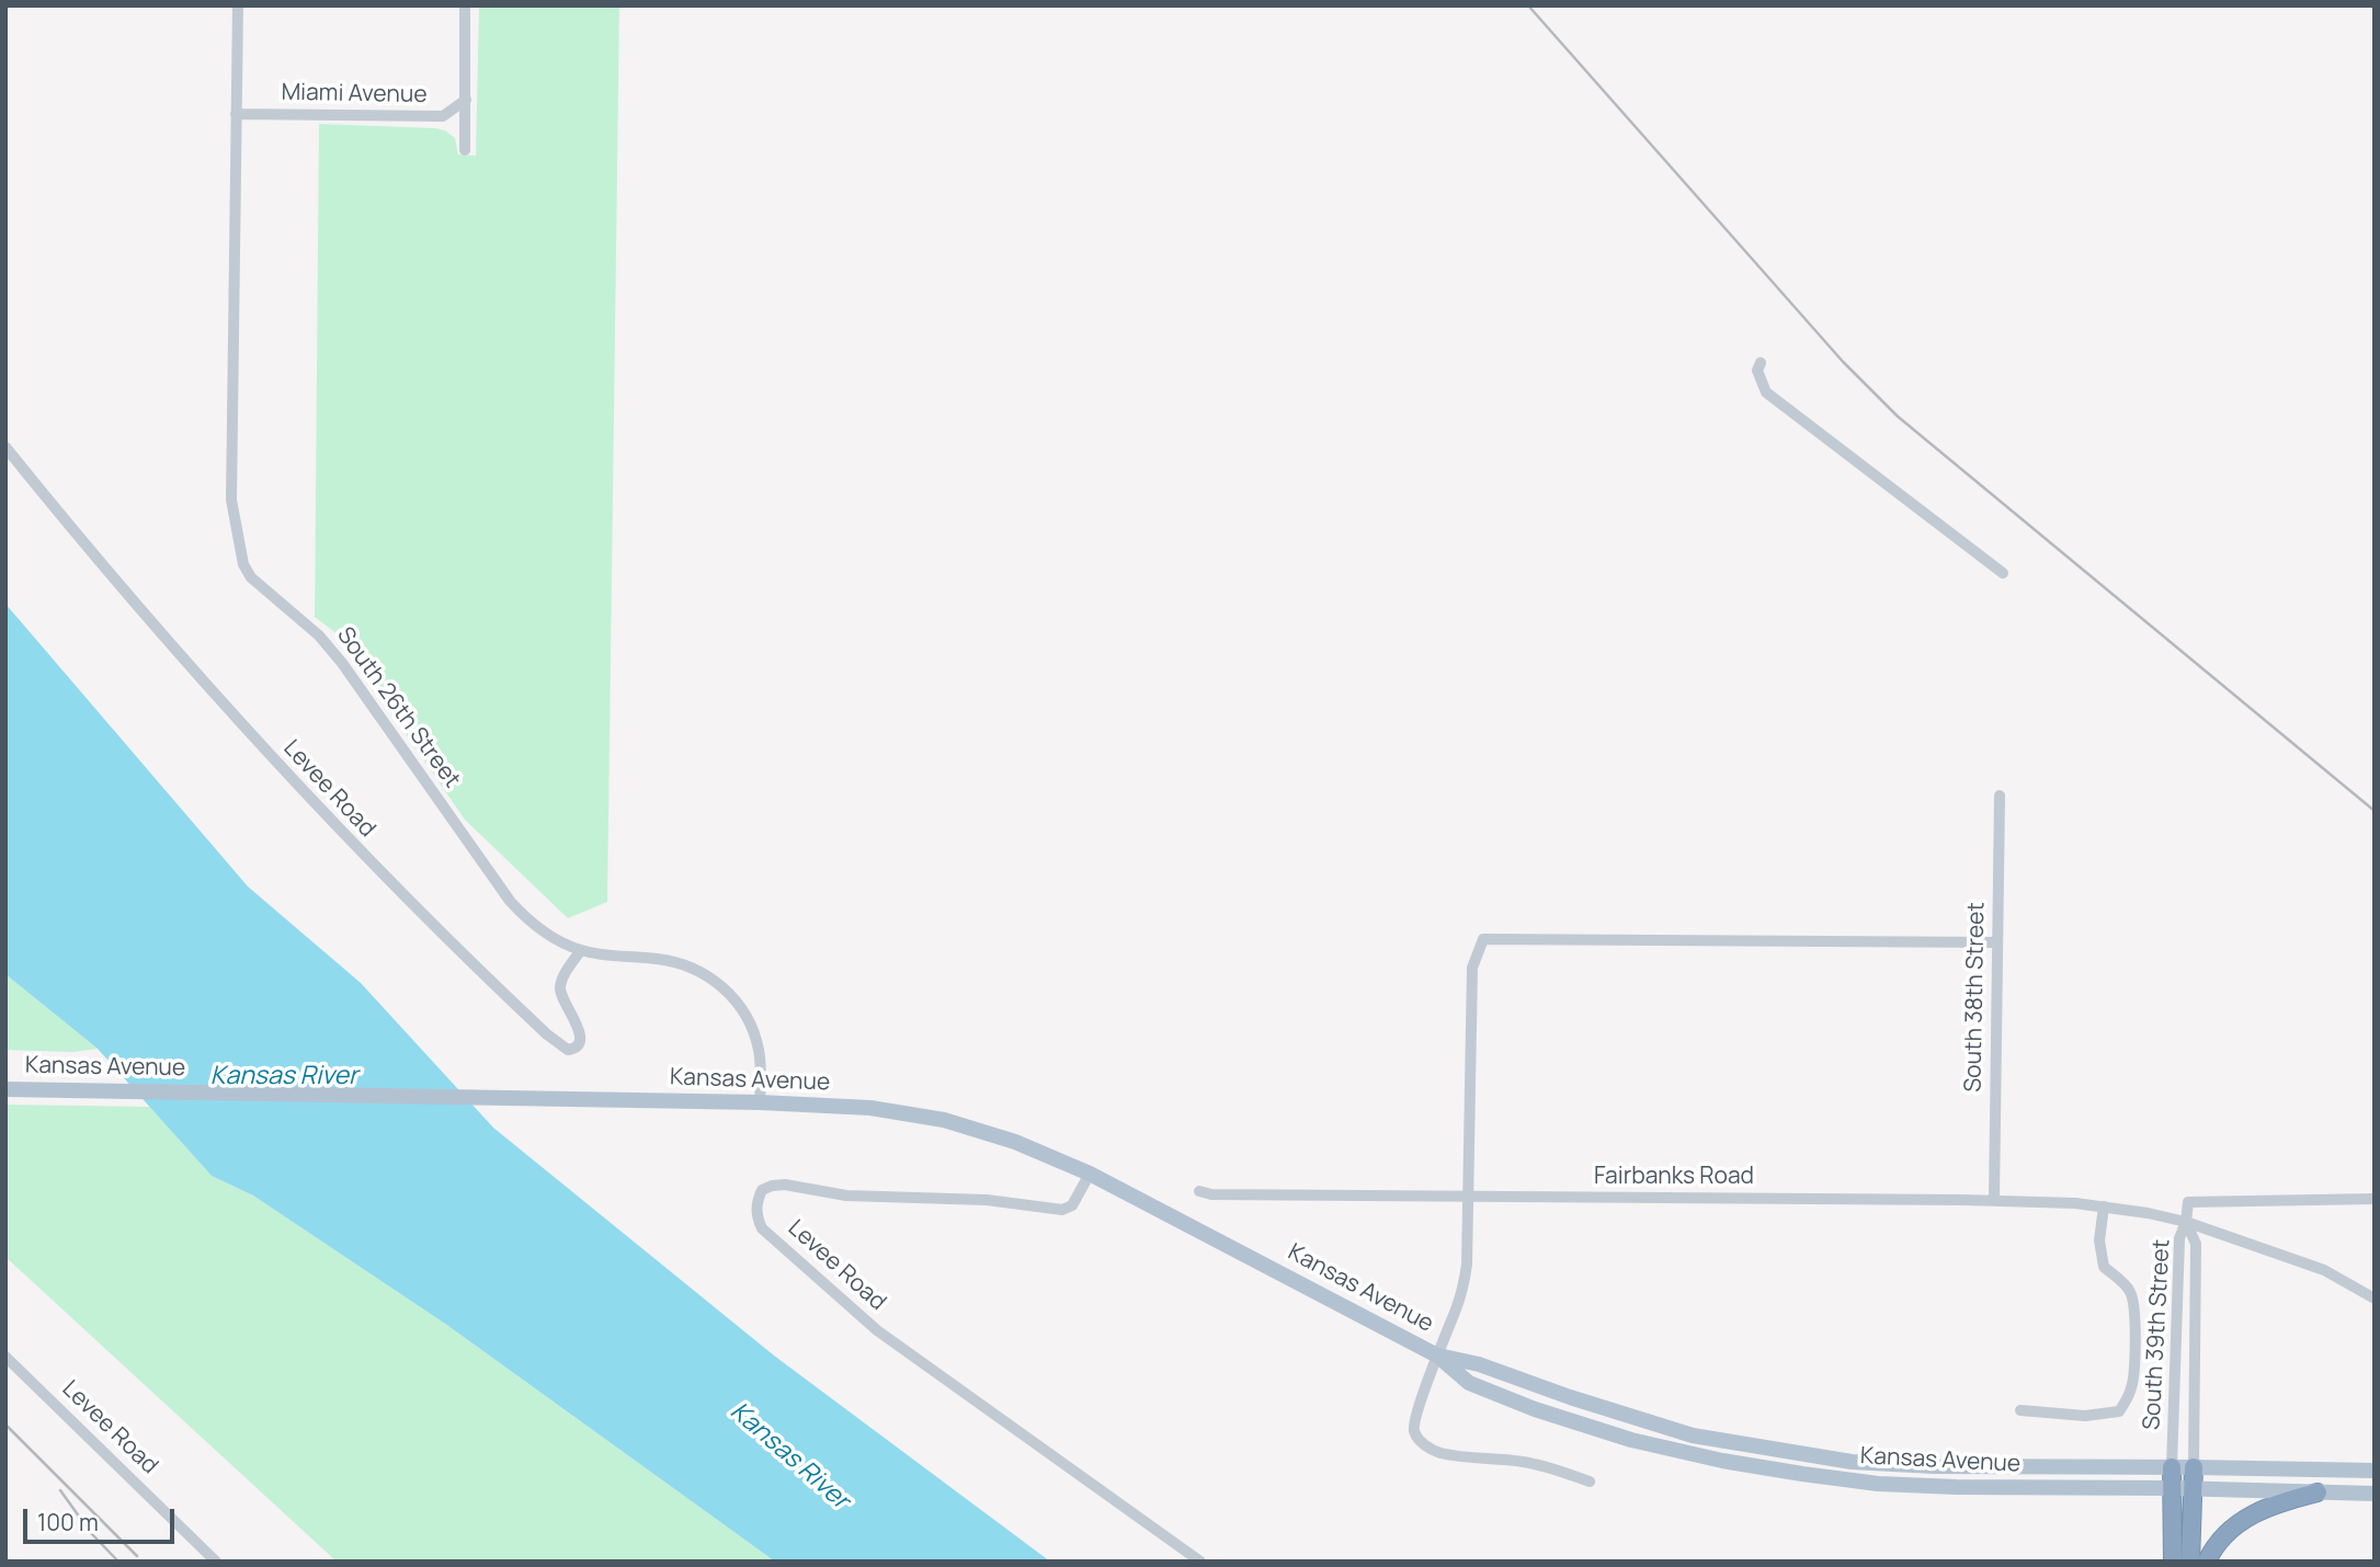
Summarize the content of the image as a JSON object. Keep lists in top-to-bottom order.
{
  "streets": {
    "main road": ["Kansas Avenue"],
    "street": [
      "Miami Avenue",
      "South 26th Street",
      "Levee Road",
      "South 38th Street",
      "Fairbanks Road",
      "South 39th Street"
    ]
  },
  "crossings": [
    ["Miami Avenue", "South 26th Street"],
    ["South 26th Street", "Levee Road"],
    ["South 26th Street", "Kansas Avenue"],
    ["Levee Road", "Kansas Avenue"],
    ["South 38th Street", "Fairbanks Road"],
    ["Kansas Avenue", "South 39th Street"],
    ["Fairbanks Road", "South 39th Street"]
  ],
  "water": ["Kansas River"],
  "scale_bar": "100 m"
}
